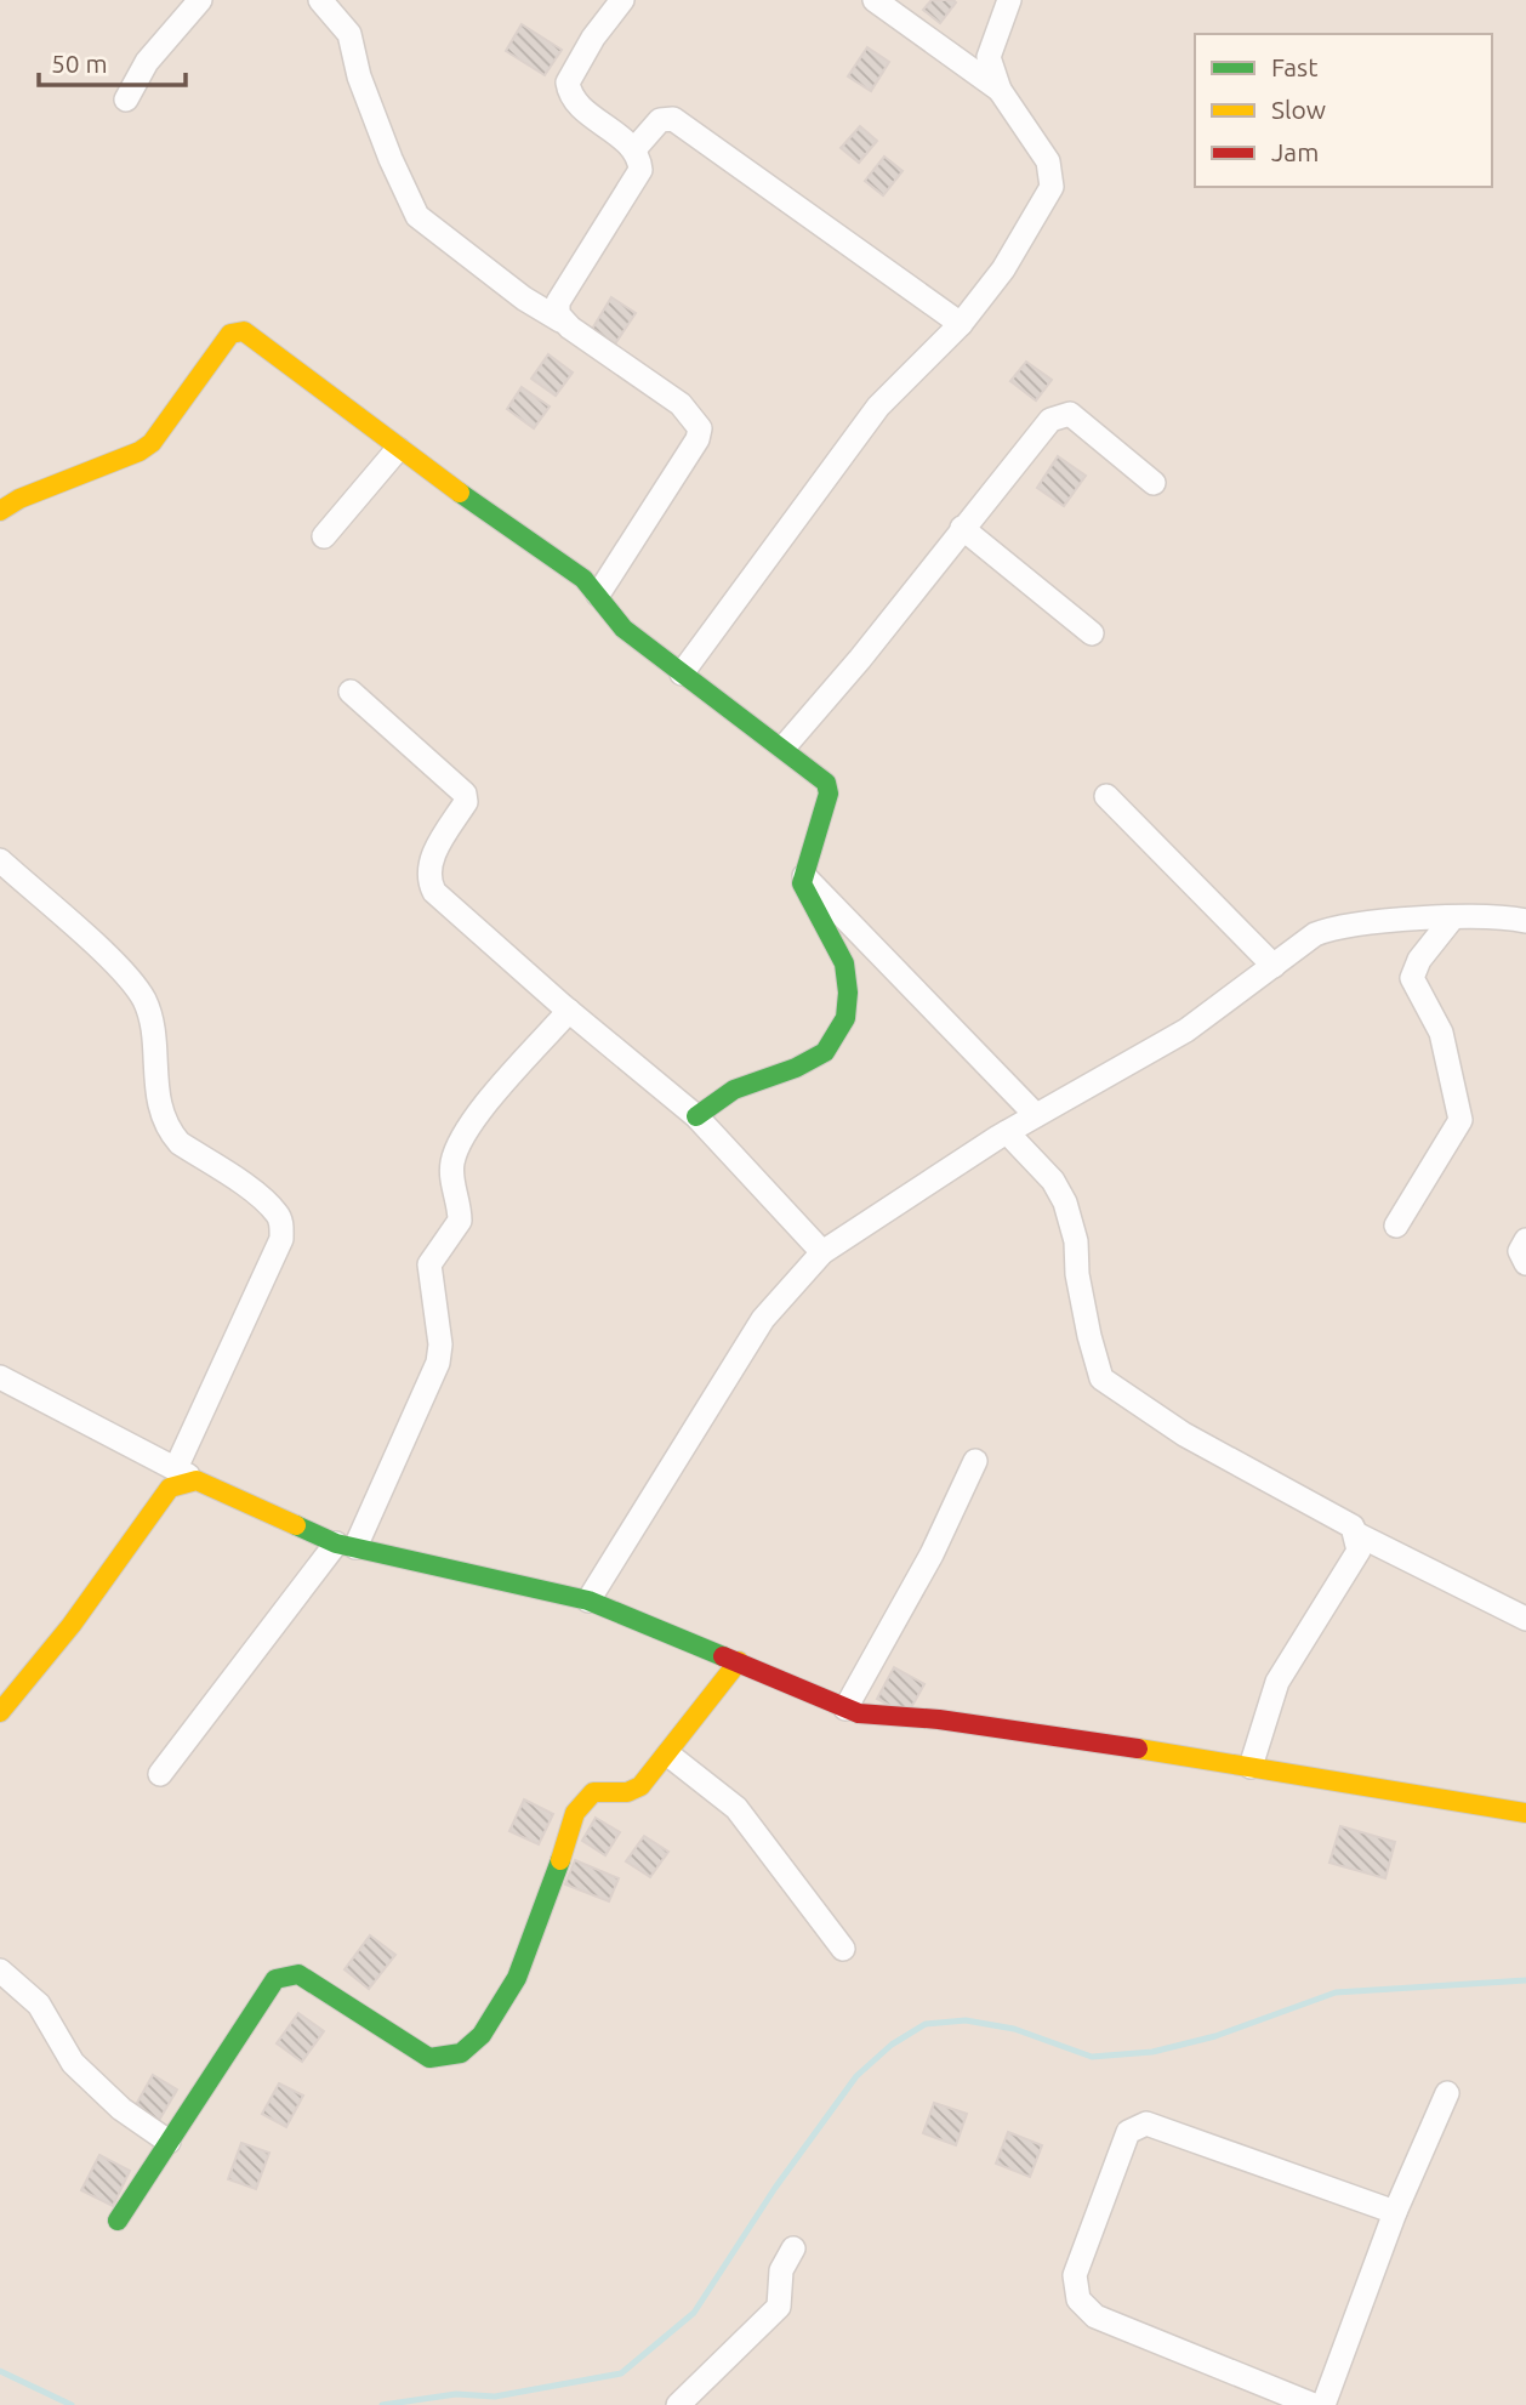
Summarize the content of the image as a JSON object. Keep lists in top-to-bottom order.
{
  "legend": ["Fast", "Slow", "Jam"],
  "scale_bar": "50 m"
}
